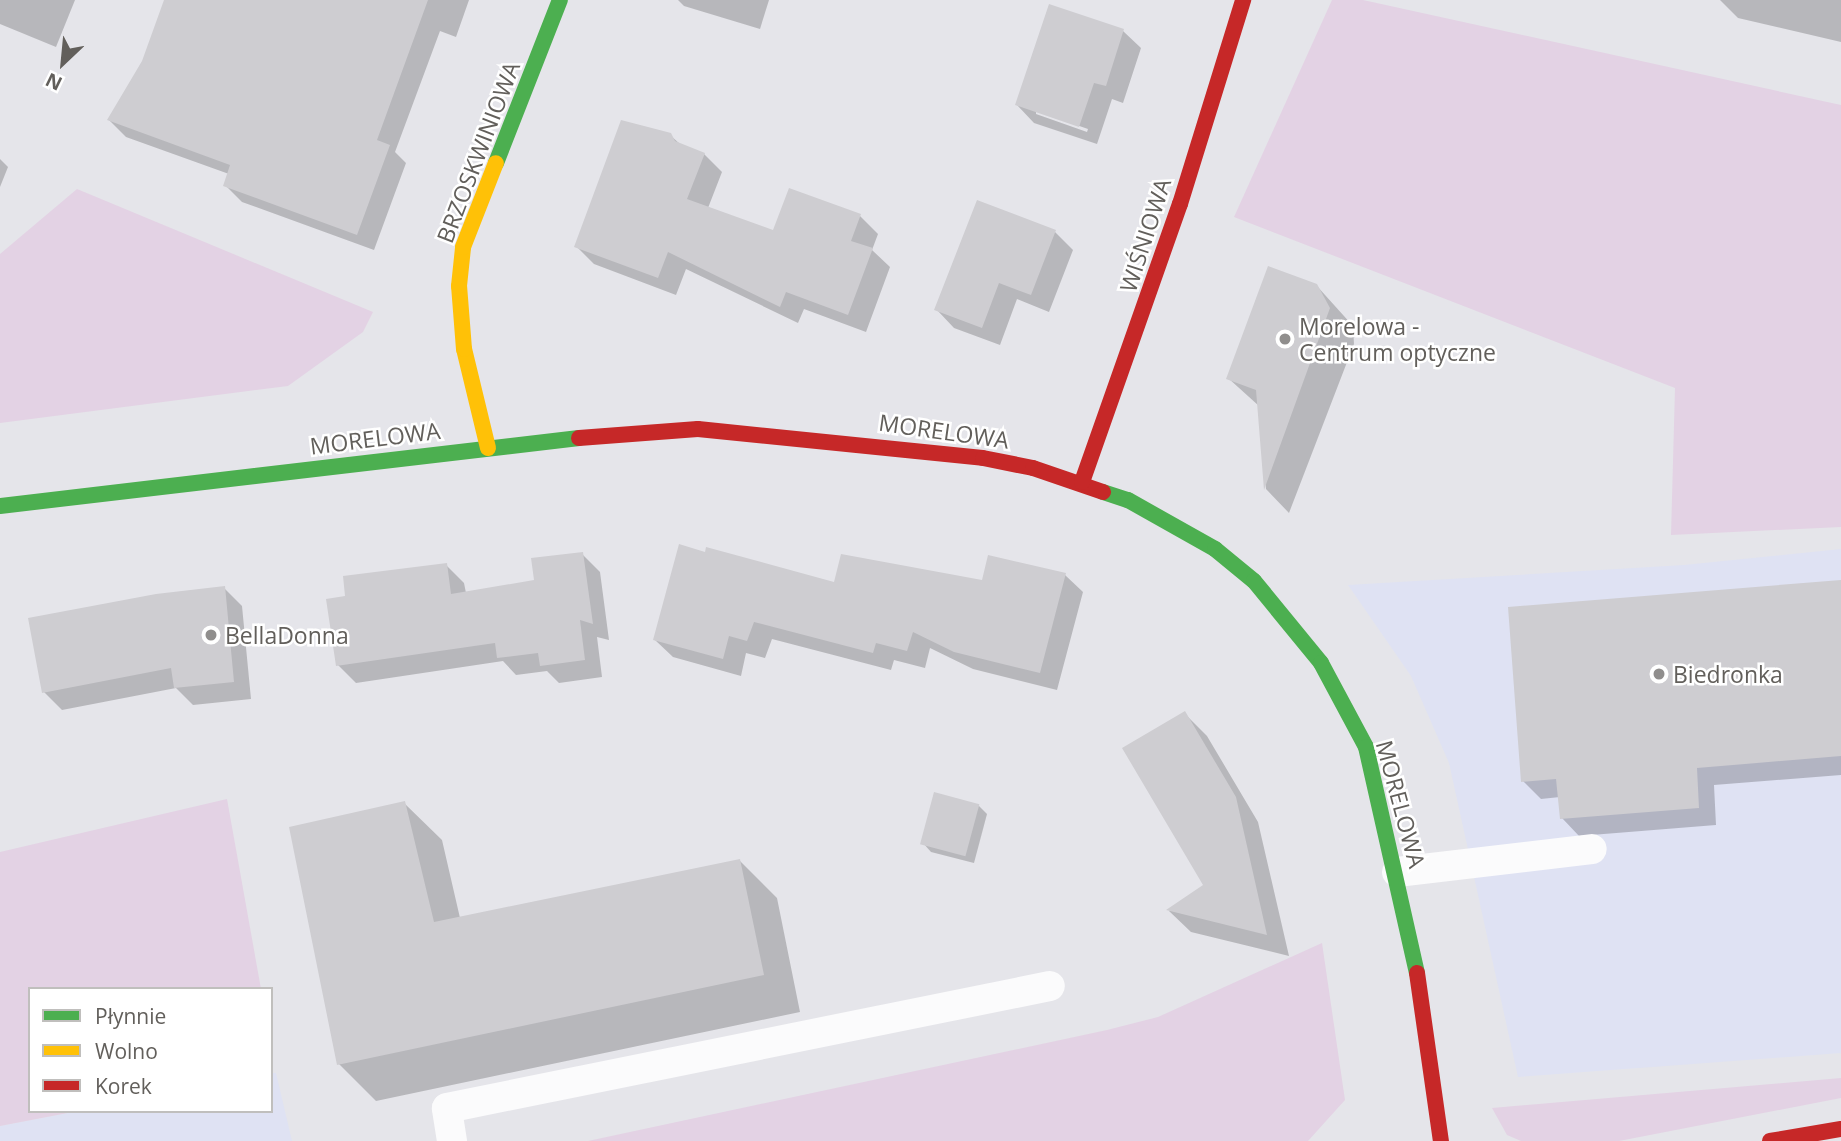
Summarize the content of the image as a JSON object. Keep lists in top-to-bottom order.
{
  "streets": {
    "street": ["BRZOSKWINIOWA", "WIŚNIOWA", "MORELOWA"]
  },
  "crossings": [
    ["BRZOSKWINIOWA", "MORELOWA"],
    ["WIŚNIOWA", "MORELOWA"]
  ],
  "places": ["Morelowa - Centrum optyczne", "BellaDonna", "Biedronka"],
  "legend": ["Płynnie", "Wolno", "Korek"],
  "north": "bottom left"
}
